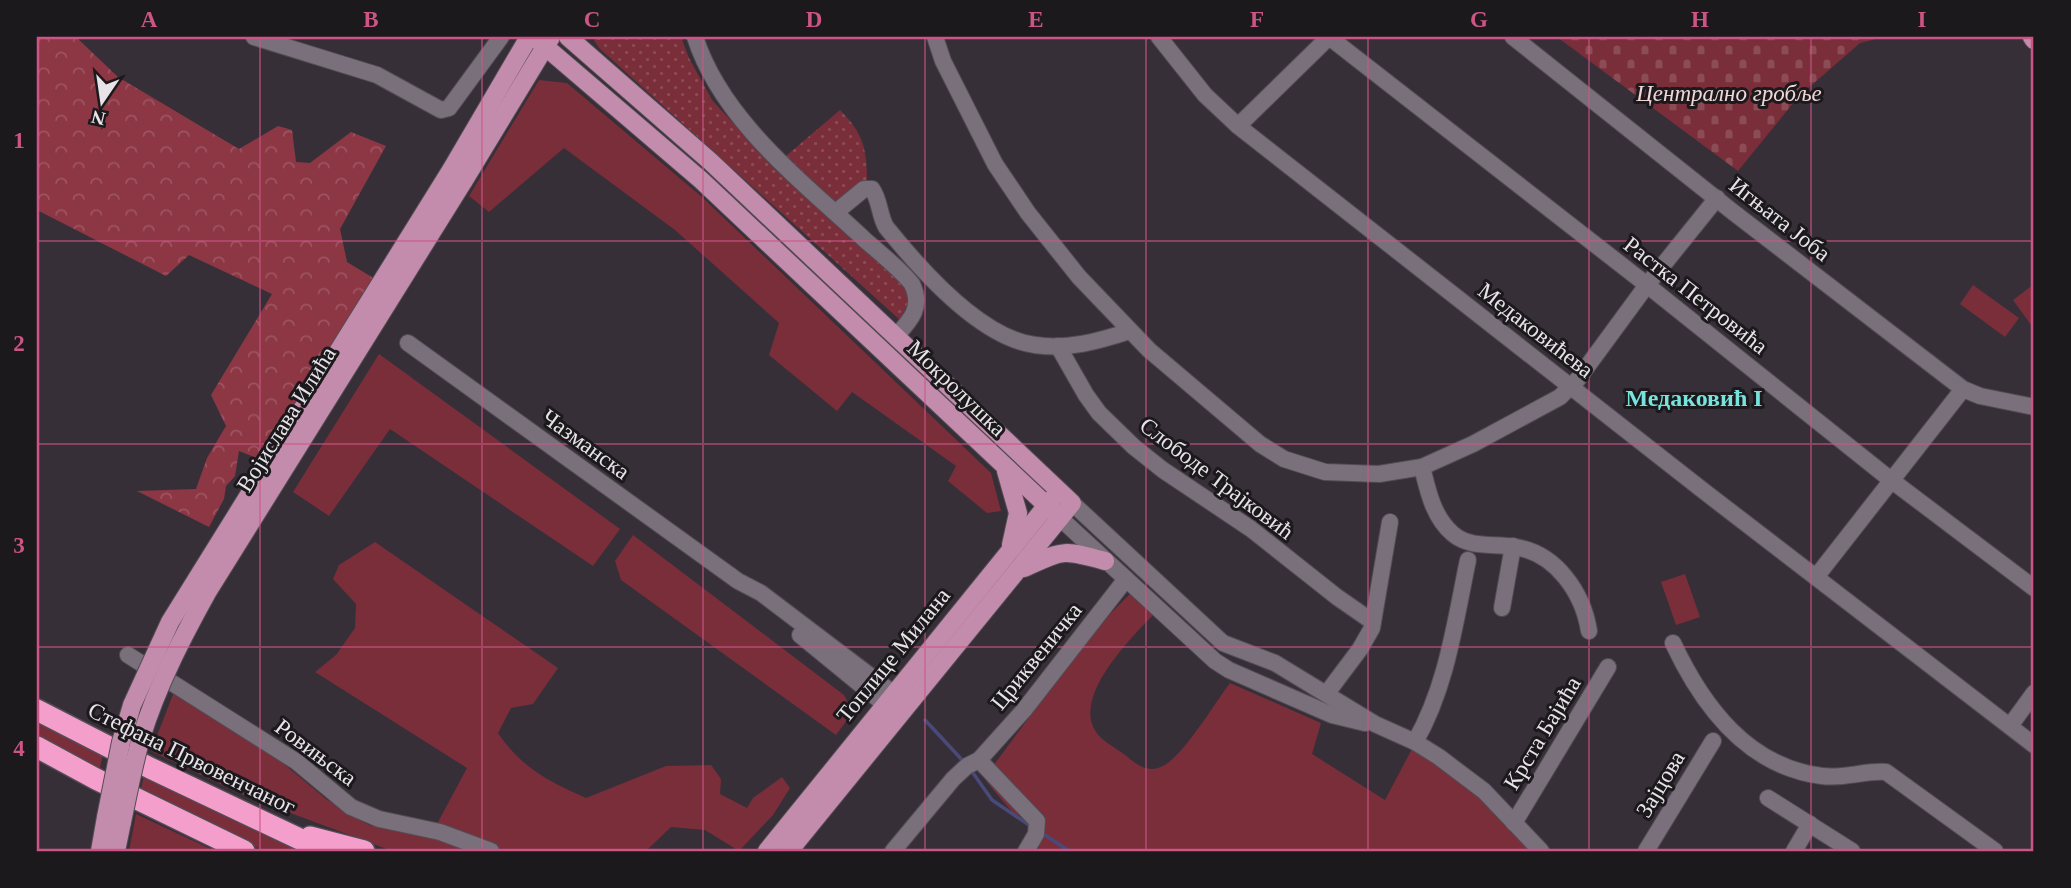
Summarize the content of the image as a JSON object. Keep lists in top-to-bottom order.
{
  "streets": {
    "highway": ["Стефана Првовенчаног"],
    "main road": ["Мокролушка", "Војислава Илића", "Топлице Милана"],
    "street": [
      "Игњата Јоба",
      "Растка Петровића",
      "Медаковићева",
      "Чазманска",
      "Слободе Трајковић",
      "Цриквеничка",
      "Крста Бајића",
      "Ровињска",
      "Зајцова"
    ]
  },
  "crossings": [
    ["Мокролушка", "Војислава Илића"],
    ["Мокролушка", "Топлице Милана"],
    ["Мокролушка", "Цриквеничка"],
    ["Мокролушка", "Крста Бајића"],
    ["Чазманска", "Топлице Милана"]
  ],
  "districts": ["Медаковић I"],
  "parks": ["Централно гробље"],
  "north": "bottom",
  "grid": {
    "columns": [
      "A",
      "B",
      "C",
      "D",
      "E",
      "F",
      "G",
      "H",
      "I"
    ],
    "rows": [
      "1",
      "2",
      "3",
      "4"
    ]
  }
}
